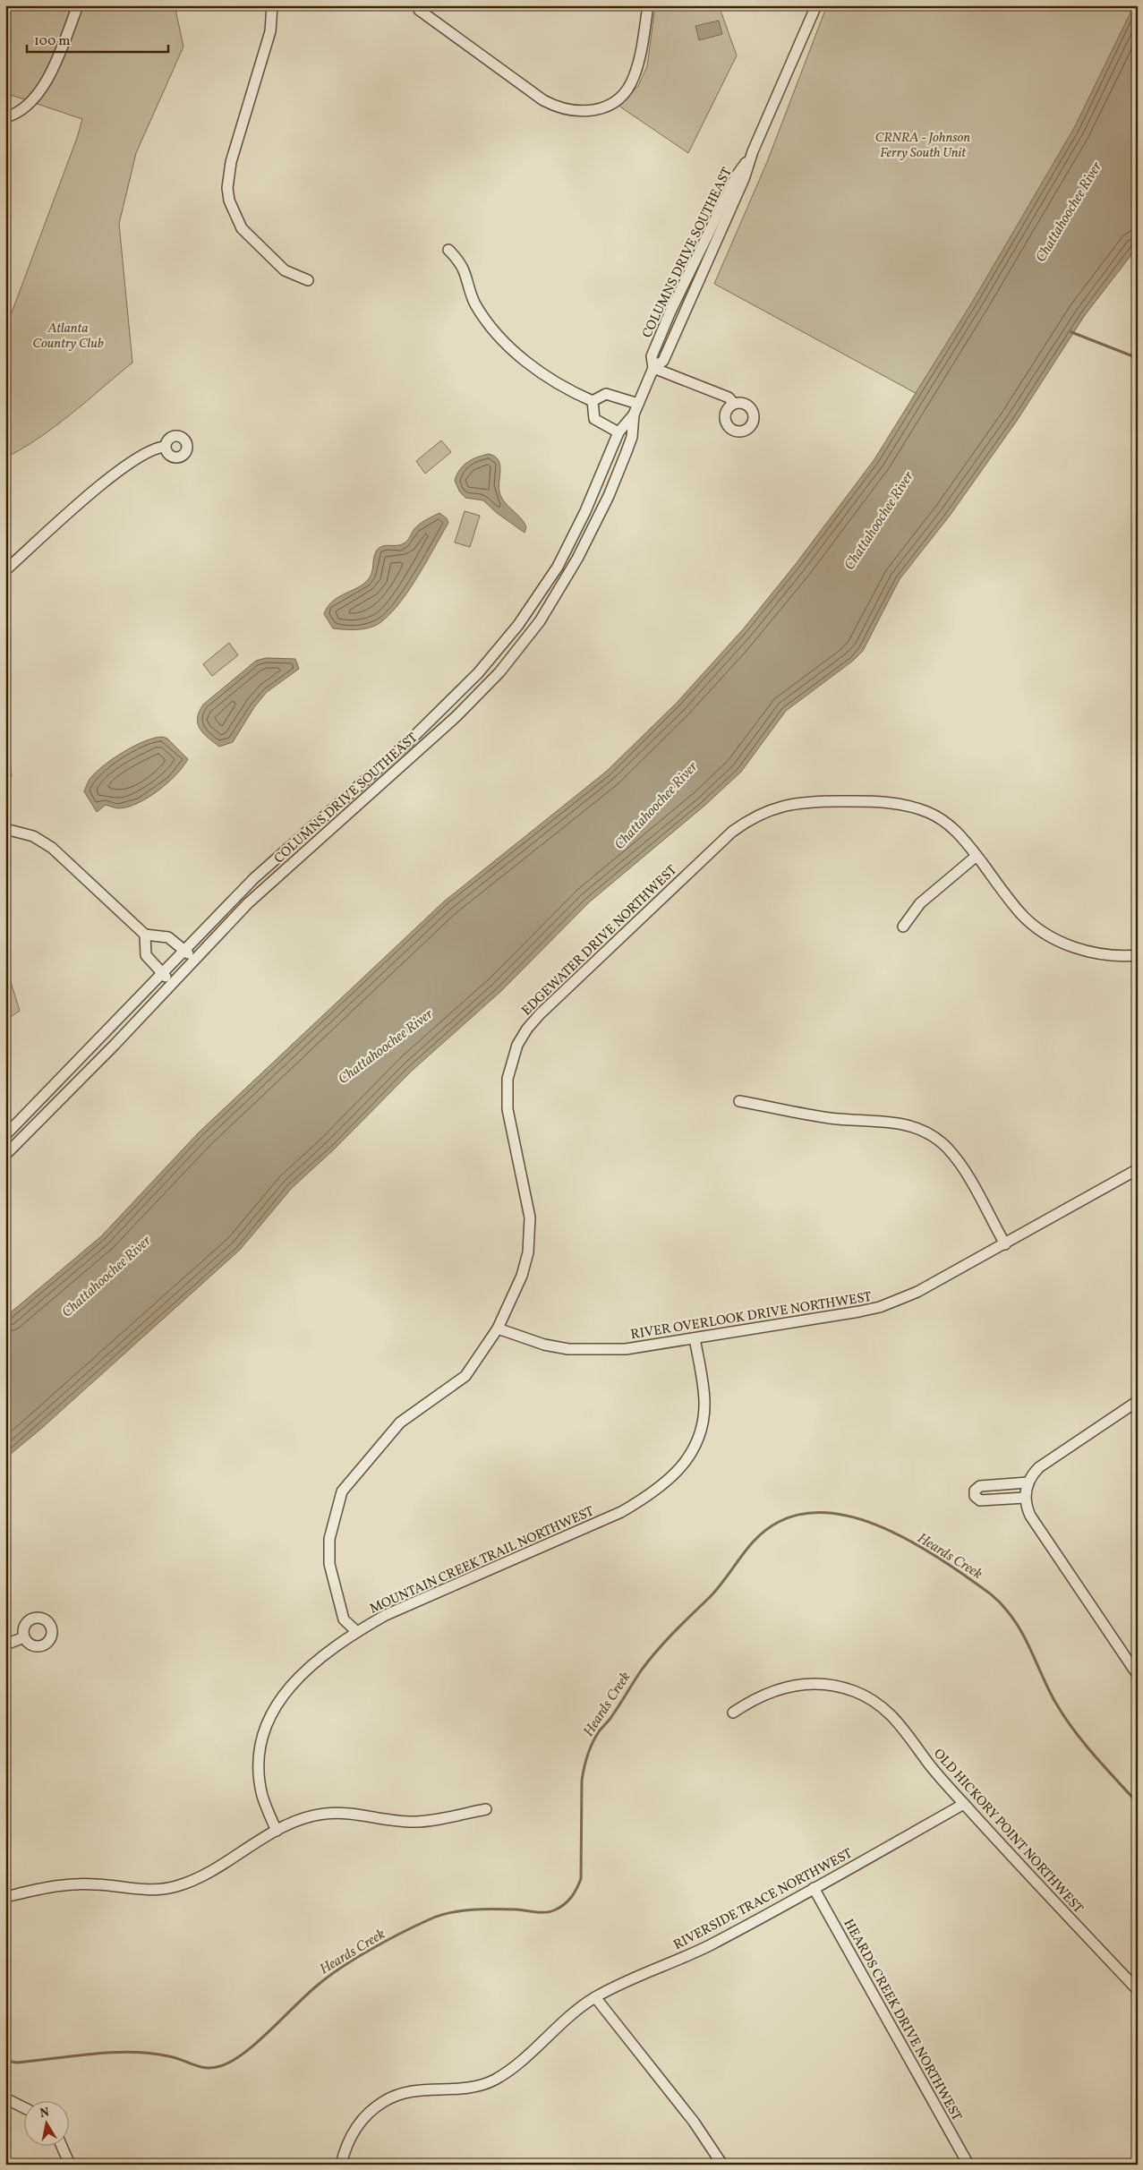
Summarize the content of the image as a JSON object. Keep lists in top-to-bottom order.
{
  "streets": {
    "street": [
      "COLUMNS DRIVE SOUTHEAST",
      "EDGEWATER DRIVE NORTHWEST",
      "RIVER OVERLOOK DRIVE NORTHWEST",
      "MOUNTAIN CREEK TRAIL NORTHWEST",
      "OLD HICKORY POINT NORTHWEST",
      "RIVERSIDE TRACE NORTHWEST",
      "HEARDS CREEK DRIVE NORTHWEST"
    ]
  },
  "crossings": [
    ["EDGEWATER DRIVE NORTHWEST", "RIVER OVERLOOK DRIVE NORTHWEST"],
    ["EDGEWATER DRIVE NORTHWEST", "MOUNTAIN CREEK TRAIL NORTHWEST"],
    ["RIVER OVERLOOK DRIVE NORTHWEST", "MOUNTAIN CREEK TRAIL NORTHWEST"],
    ["OLD HICKORY POINT NORTHWEST", "RIVERSIDE TRACE NORTHWEST"],
    ["RIVERSIDE TRACE NORTHWEST", "HEARDS CREEK DRIVE NORTHWEST"]
  ],
  "water": ["Chattahoochee River", "Heards Creek"],
  "parks": ["CRNRA - Johnson Ferry South Unit", "Atlanta Country Club"],
  "scale_bar": "100 m",
  "north": "top"
}
